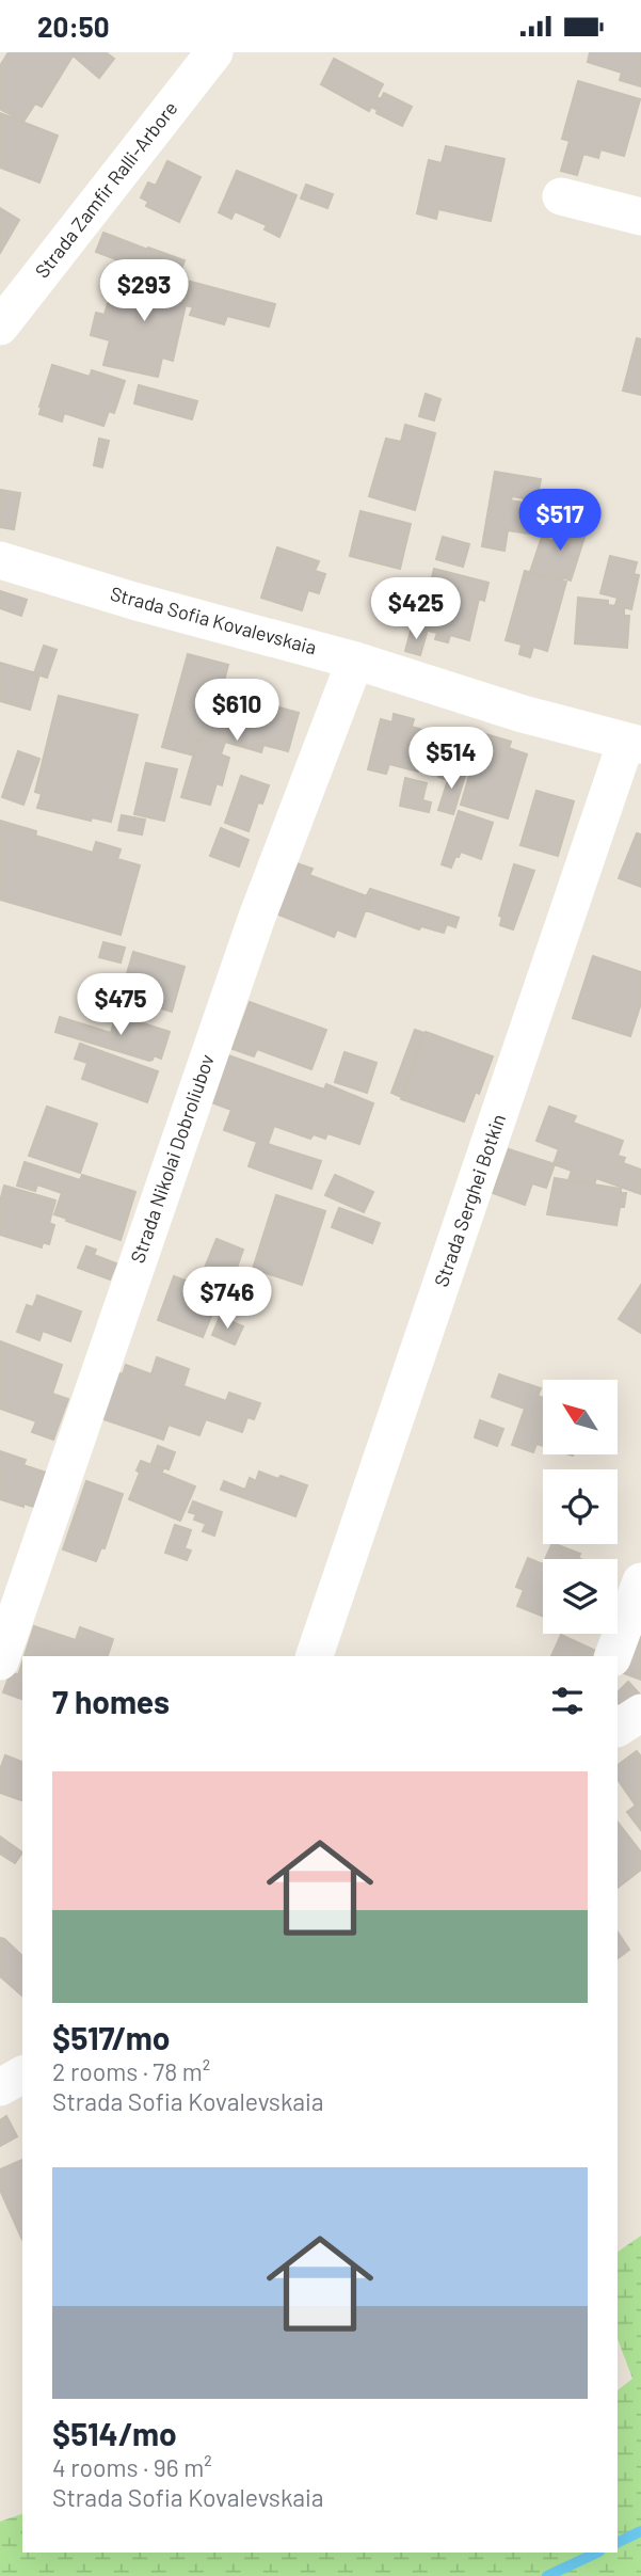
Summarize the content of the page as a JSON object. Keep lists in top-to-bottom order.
{
  "streets": {
    "street": [
      "Strada Zamfir Ralli-Arbore",
      "Strada Sofia Kovalevskaia",
      "Strada Nikolai Dobroliubov",
      "Strada Serghei Botkin"
    ]
  },
  "crossings": [
    ["Strada Sofia Kovalevskaia", "Strada Nikolai Dobroliubov"],
    ["Strada Sofia Kovalevskaia", "Strada Serghei Botkin"]
  ],
  "north": "top left",
  "page": {
    "status": "20:50",
    "price": [
      "$293",
      "$517",
      "$425",
      "$610",
      "$514",
      "$475",
      "$746"
    ],
    "heading": "7 homes",
    "list": [
      {
        "name": "$517/mo",
        "note": "2 rooms · 78 m² · Strada Sofia Kovalevskaia"
      },
      {
        "name": "$514/mo",
        "note": "4 rooms · 96 m² · Strada Sofia Kovalevskaia"
      }
    ]
  }
}
